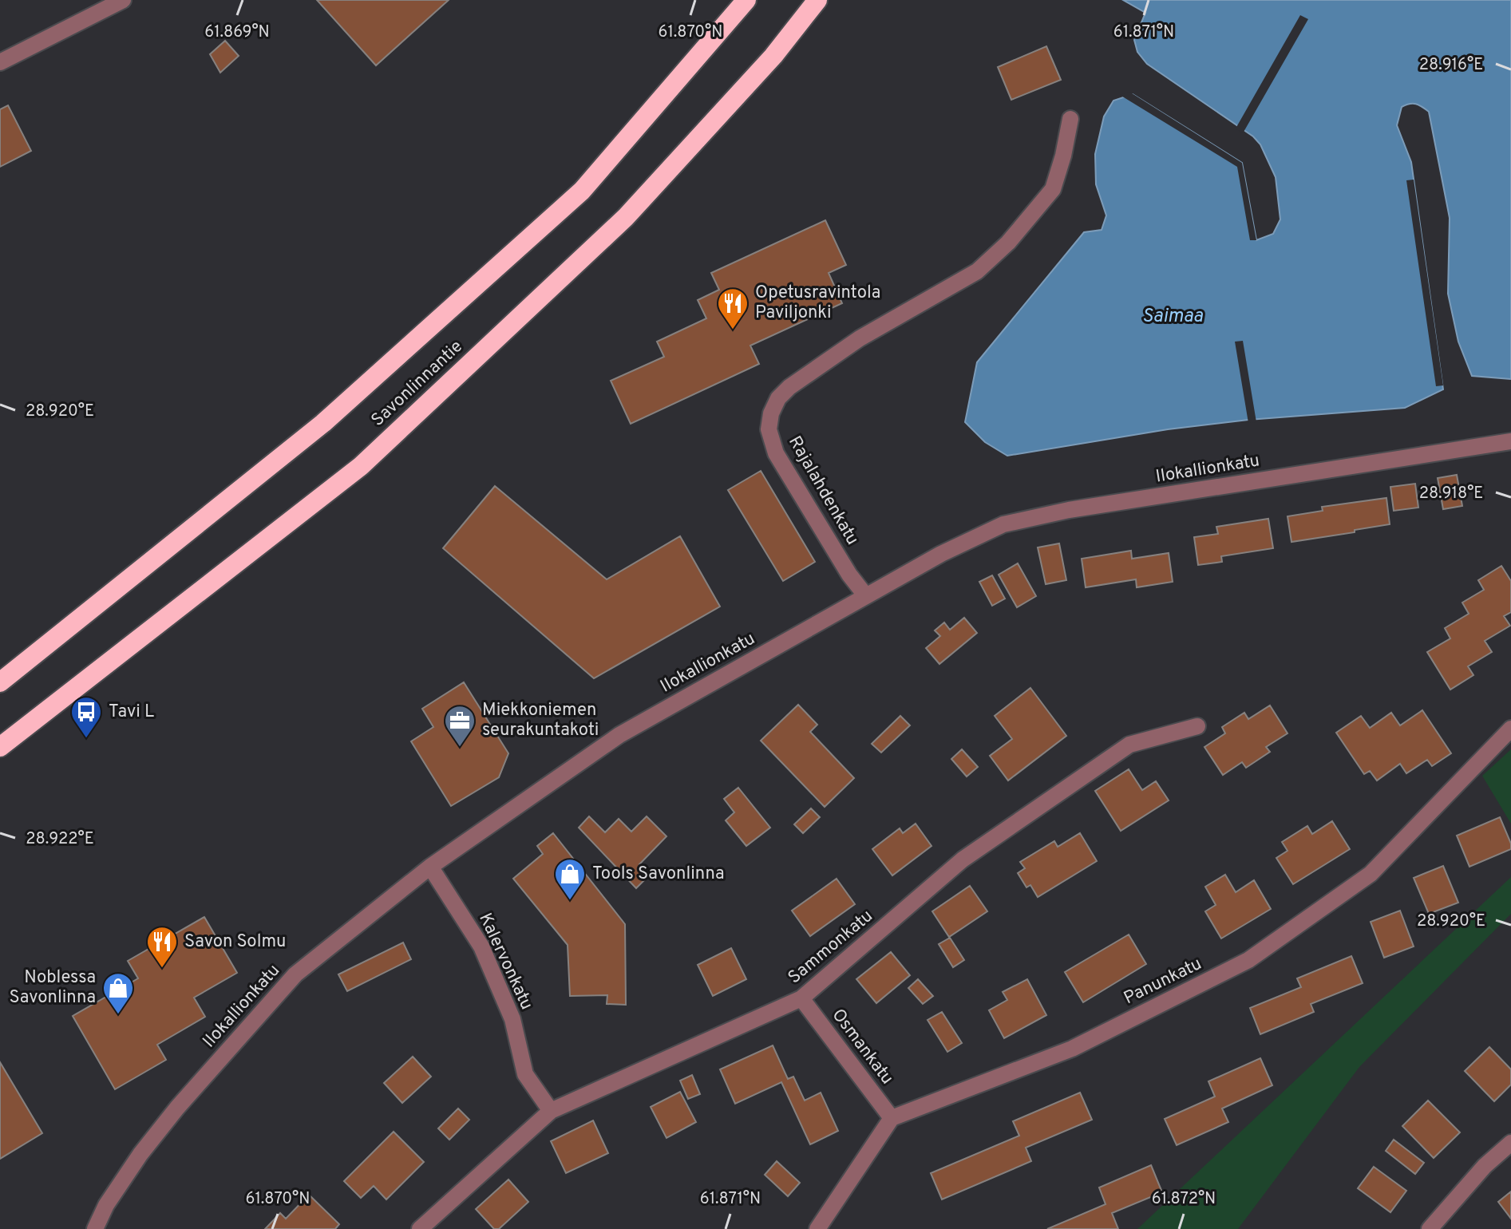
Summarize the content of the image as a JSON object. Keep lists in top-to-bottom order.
{
  "streets": {
    "highway": ["Savonlinnantie"],
    "street": [
      "Ilokallionkatu",
      "Rajalahdenkatu",
      "Sammonkatu",
      "Kalervonkatu",
      "Panunkatu",
      "Osmankatu"
    ]
  },
  "crossings": [
    ["Ilokallionkatu", "Rajalahdenkatu"],
    ["Ilokallionkatu", "Kalervonkatu"],
    ["Sammonkatu", "Kalervonkatu"],
    ["Sammonkatu", "Osmankatu"],
    ["Panunkatu", "Osmankatu"]
  ],
  "water": ["Saimaa"],
  "places": {
    "restaurant": ["Opetusravintola Paviljonki", "Savon Solmu"],
    "bus stop": ["Tavi L"],
    "office": ["Miekkoniemen seurakuntakoti"],
    "shop": ["Tools Savonlinna", "Noblessa Savonlinna"]
  },
  "coordinates": [
    "61.869°N",
    "61.870°N",
    "61.871°N",
    "28.916°E",
    "28.920°E",
    "28.918°E",
    "28.922°E",
    "61.872°N"
  ]
}
